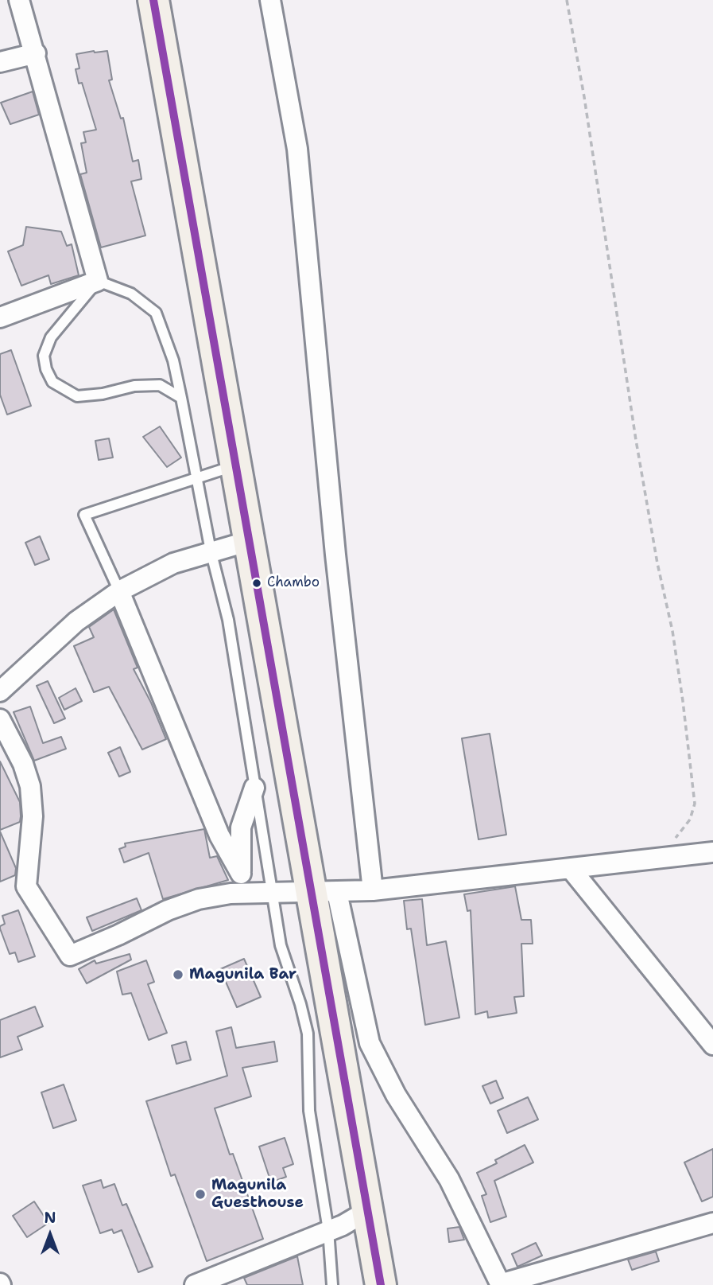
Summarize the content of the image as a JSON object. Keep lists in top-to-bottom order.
{
  "places": ["Chambo", "Magunila Bar", "Magunila Guesthouse"],
  "north": "top"
}
